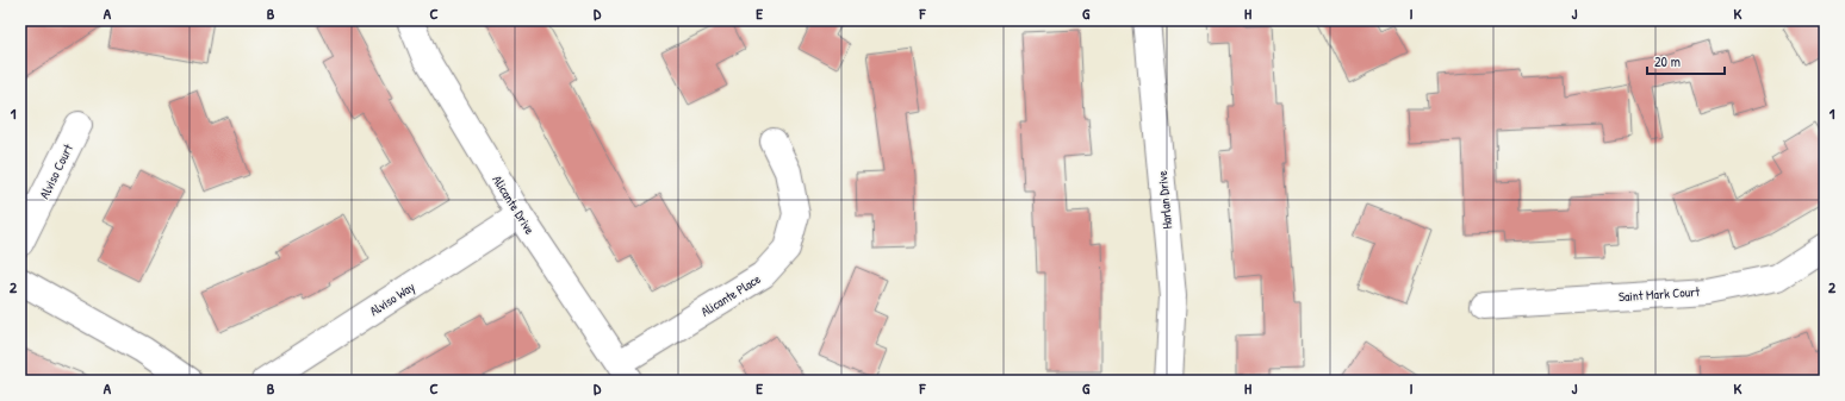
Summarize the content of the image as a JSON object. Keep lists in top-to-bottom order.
{
  "streets": {
    "street": [
      "Alviso Court",
      "Harlan Drive",
      "Alicante Drive",
      "Saint Mark Court",
      "Alicante Place",
      "Alviso Way"
    ]
  },
  "crossings": [
    ["Alicante Drive", "Alicante Place"],
    ["Alicante Drive", "Alviso Way"]
  ],
  "scale_bar": "20 m",
  "grid": {
    "columns": [
      "A",
      "B",
      "C",
      "D",
      "E",
      "F",
      "G",
      "H",
      "I",
      "J",
      "K"
    ],
    "rows": ["1", "2"]
  }
}
